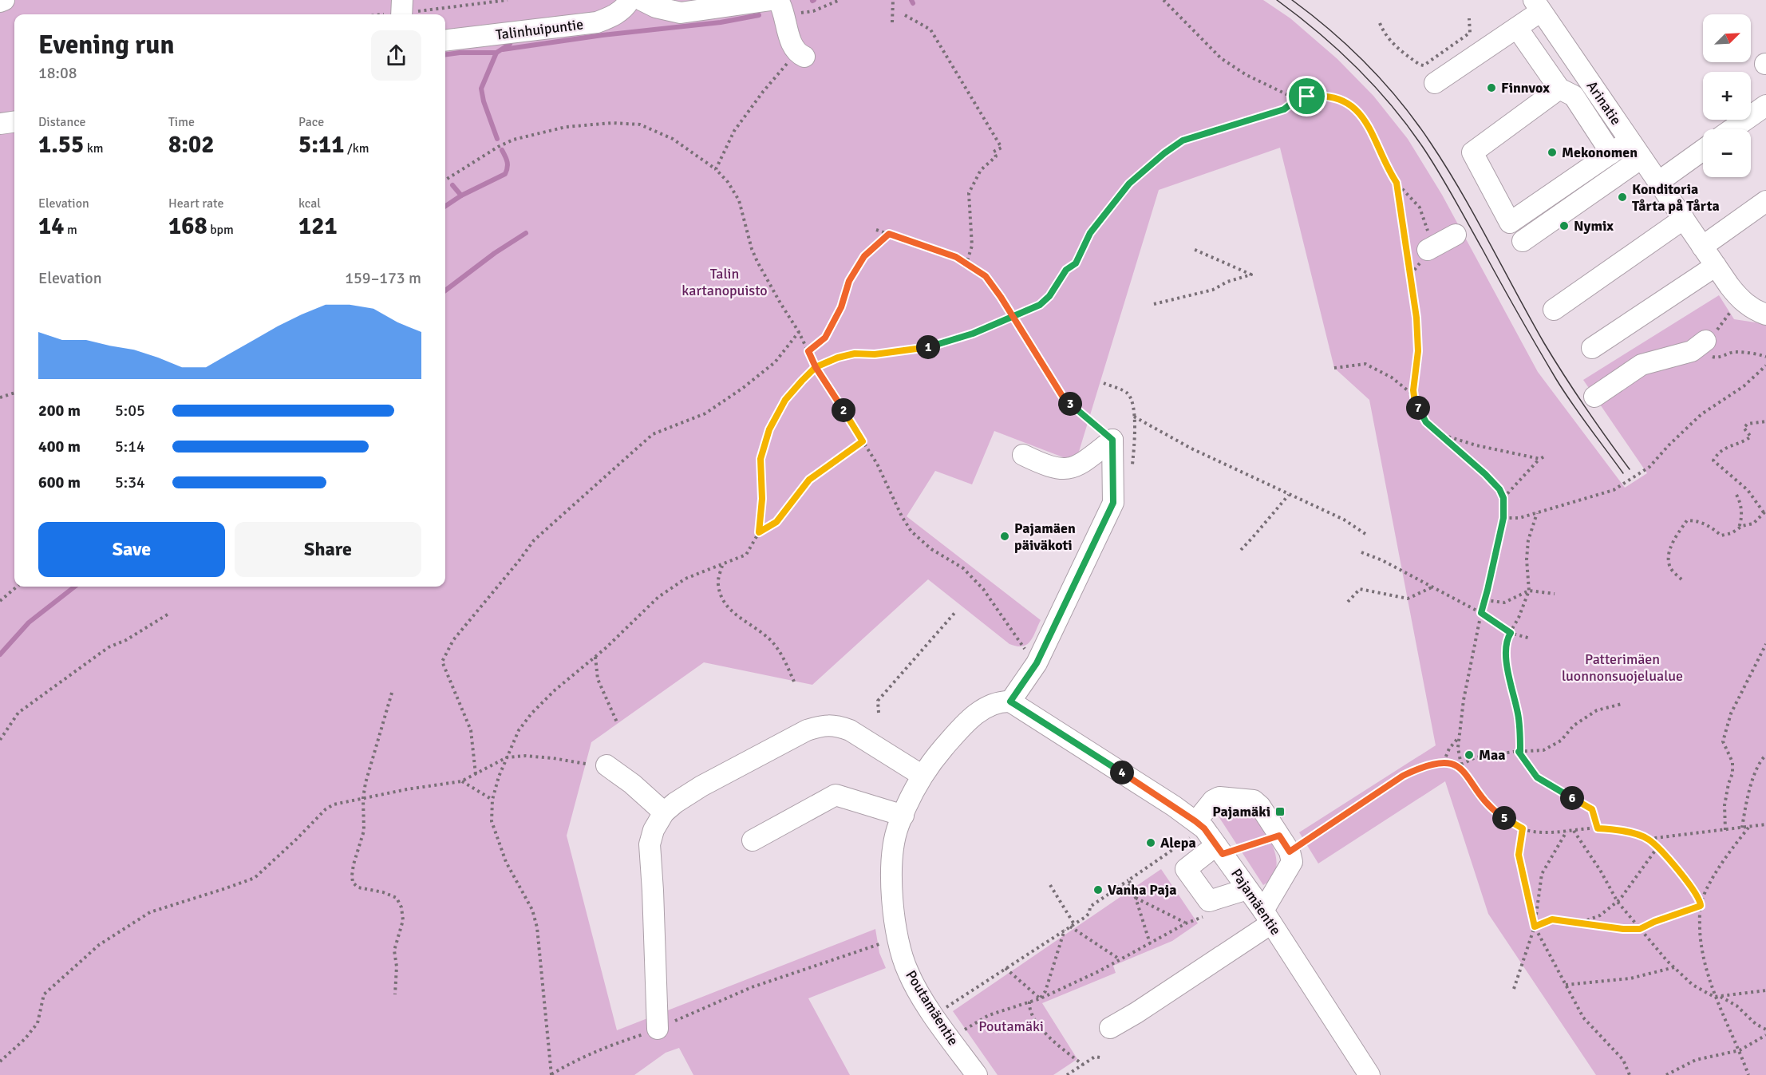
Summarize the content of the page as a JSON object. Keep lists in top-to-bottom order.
{
  "streets": {
    "street": [
      "Talinhuipuntie",
      "Arinatie",
      "Pajamäentie",
      "Poutamäentie"
    ]
  },
  "crossings": [
    ["Pajamäentie", "Poutamäentie"]
  ],
  "parks": ["Talin kartanopuisto", "Patterimäen luonnonsuojelualue", "Poutamäki"],
  "places": {
    "other": [
      "Finnvox",
      "Mekonomen",
      "Konditoria Tårta på Tårta",
      "Nymix",
      "Pajamäen päiväkoti",
      "Maa",
      "Alepa",
      "Vanha Paja"
    ],
    "transit": ["Pajamäki"]
  },
  "north": "top right",
  "page": {
    "map_buttons": ["+", "−"],
    "heading": ["Evening run", "18:08"],
    "stats": [
      ["Distance", "1.55 km"],
      ["Time", "8:02"],
      ["Pace", "5:11 /km"],
      ["Elevation", "14 m"],
      ["Heart rate", "168 bpm"],
      ["kcal", "121"]
    ],
    "chart": ["Elevation", "159–173 m"],
    "pins": [
      "1",
      "3",
      "7",
      "2",
      "4",
      "6",
      "5"
    ],
    "list": [
      {
        "name": "200 m",
        "note": "5:05"
      },
      {
        "name": "400 m",
        "note": "5:14"
      },
      {
        "name": "600 m",
        "note": "5:34"
      }
    ],
    "buttons": ["Save", "Share"]
  }
}
